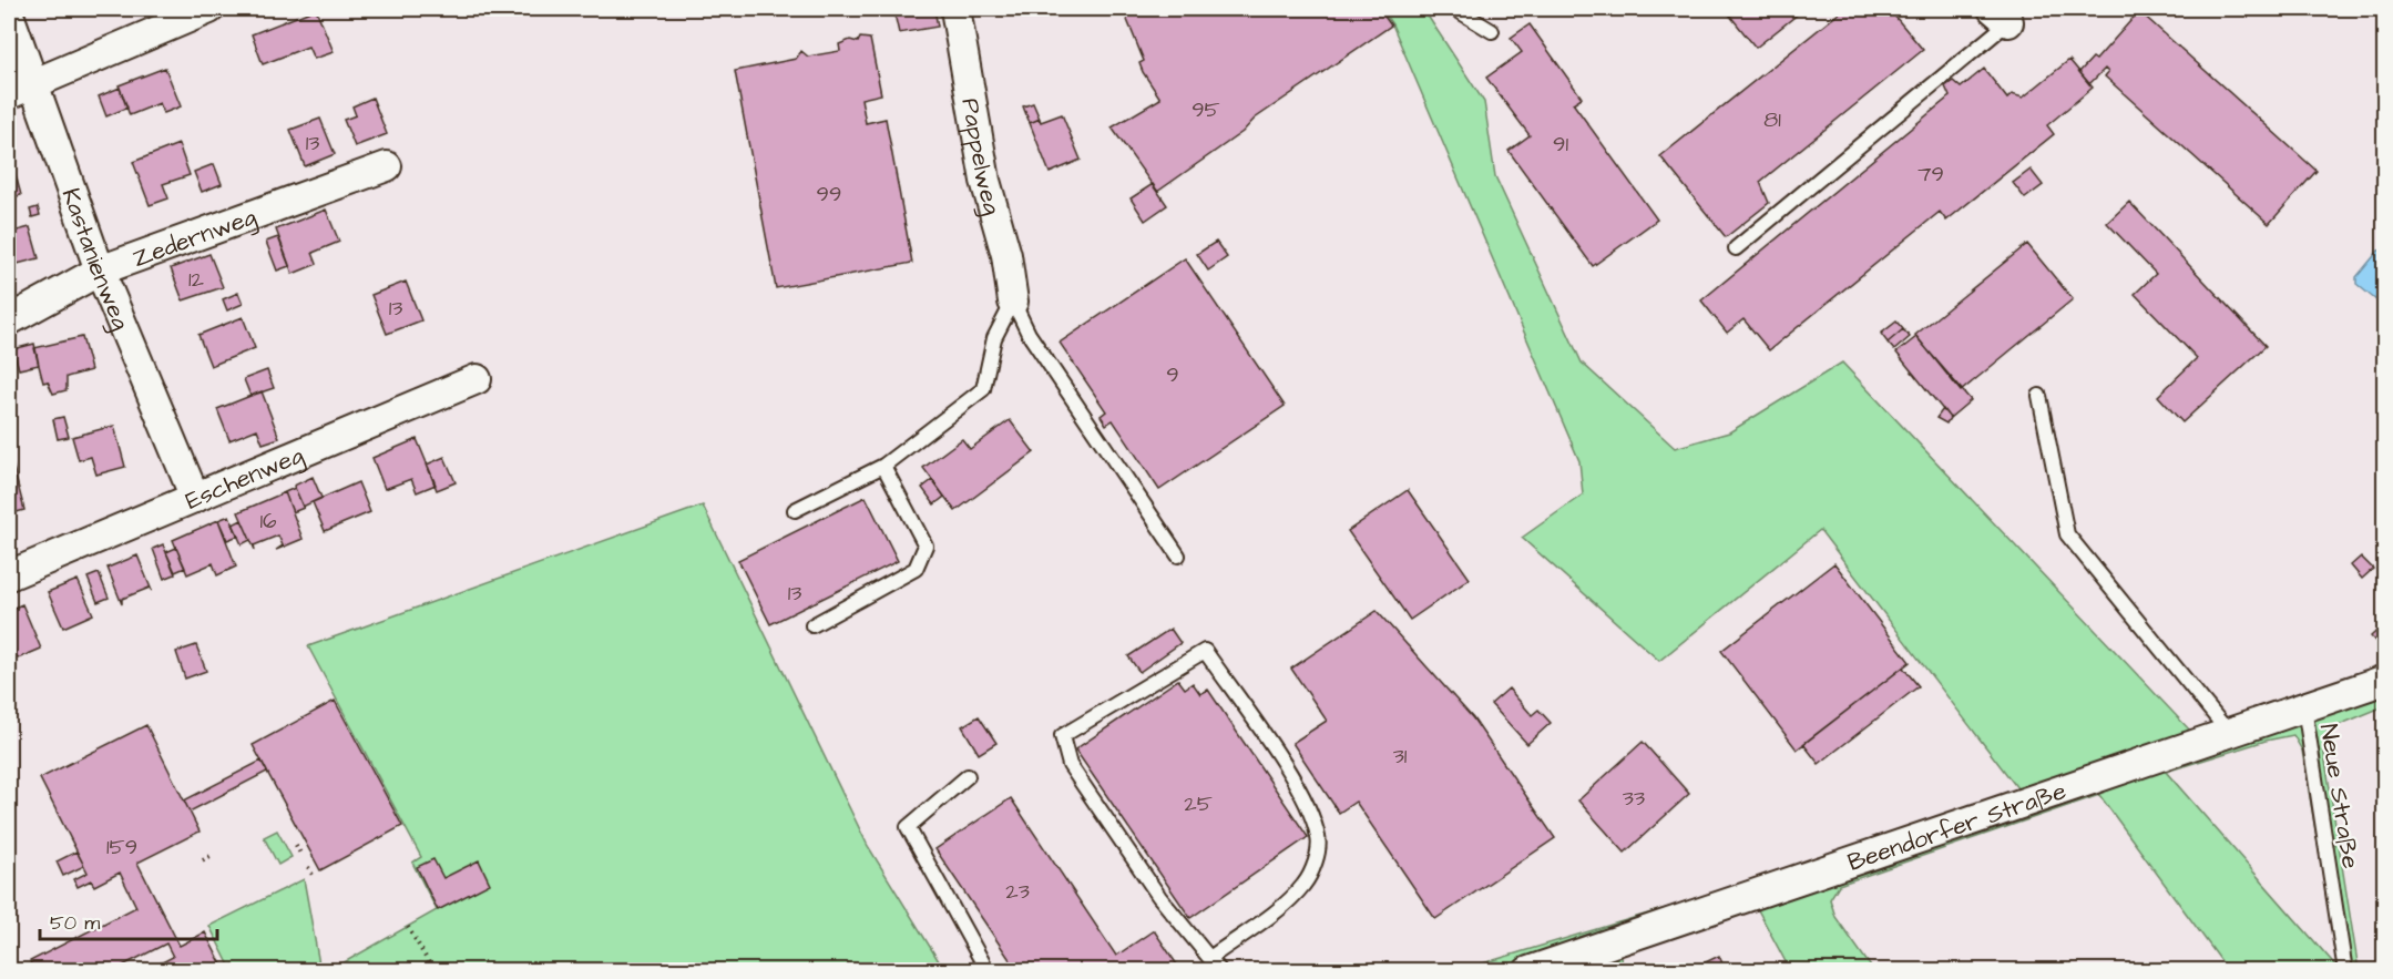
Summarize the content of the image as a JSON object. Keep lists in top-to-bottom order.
{
  "streets": {
    "street": [
      "Pappelweg",
      "Zedernweg",
      "Kastanienweg",
      "Eschenweg",
      "Beendorfer Straße"
    ],
    "lane": ["Neue Straße"]
  },
  "crossings": [
    ["Zedernweg", "Kastanienweg"],
    ["Kastanienweg", "Eschenweg"],
    ["Neue Straße", "Beendorfer Straße"]
  ],
  "house_numbers": [
    "95",
    "81",
    "13",
    "91",
    "79",
    "99",
    "12",
    "13",
    "9",
    "16",
    "13",
    "31",
    "33",
    "25",
    "159",
    "23"
  ],
  "scale_bar": "50 m"
}
